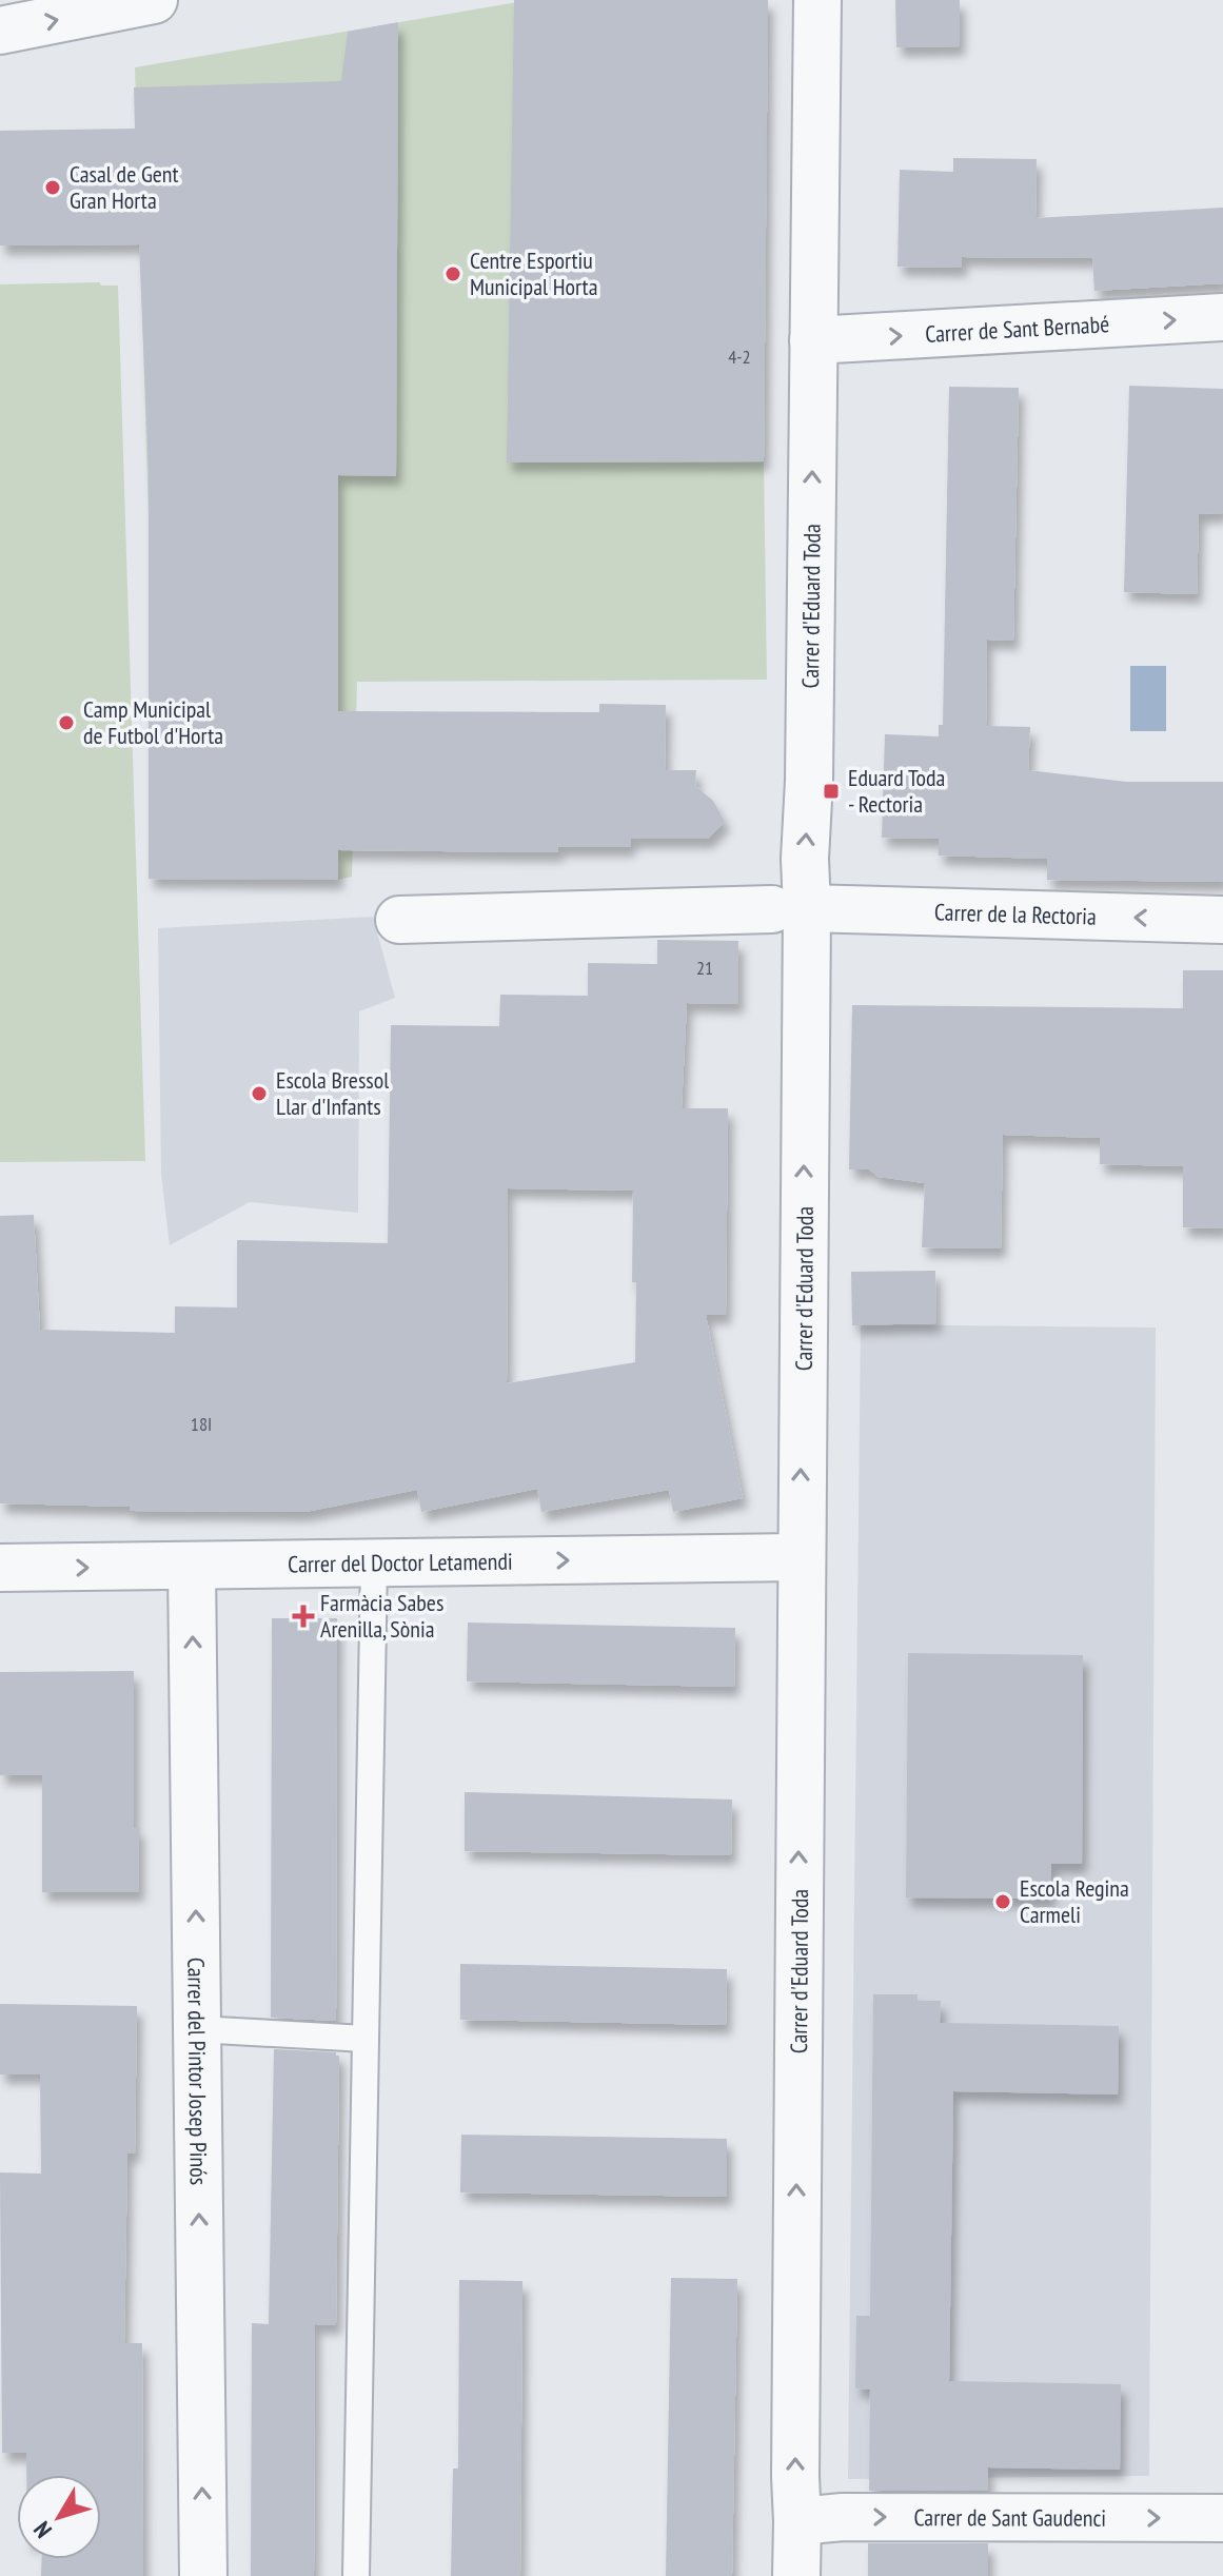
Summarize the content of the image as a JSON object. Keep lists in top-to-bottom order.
{
  "streets": {
    "street": [
      "Carrer de Sant Bernabé",
      "Carrer d'Eduard Toda",
      "Carrer de la Rectoria",
      "Carrer del Doctor Letamendi",
      "Carrer del Pintor Josep Pinós",
      "Carrer de Sant Gaudenci"
    ]
  },
  "crossings": [
    ["Carrer de Sant Bernabé", "Carrer d'Eduard Toda"],
    ["Carrer d'Eduard Toda", "Carrer de la Rectoria"],
    ["Carrer d'Eduard Toda", "Carrer del Doctor Letamendi"],
    ["Carrer d'Eduard Toda", "Carrer de Sant Gaudenci"],
    ["Carrer del Doctor Letamendi", "Carrer del Pintor Josep Pinós"]
  ],
  "one_way": [
    "Carrer de Sant Bernabé",
    "Carrer d'Eduard Toda",
    "Carrer de la Rectoria",
    "Carrer del Doctor Letamendi",
    "Carrer del Pintor Josep Pinós",
    "Carrer de Sant Gaudenci"
  ],
  "places": {
    "other": [
      "Casal de Gent Gran Horta",
      "Centre Esportiu Municipal Horta",
      "Camp Municipal de Futbol d'Horta",
      "Escola Bressol Llar d'Infants",
      "Escola Regina Carmeli"
    ],
    "transit": ["Eduard Toda - Rectoria"],
    "health": ["Farmàcia Sabes Arenilla, Sònia"]
  },
  "house_numbers": ["4-2", "21", "18I"],
  "north": "bottom left"
}
